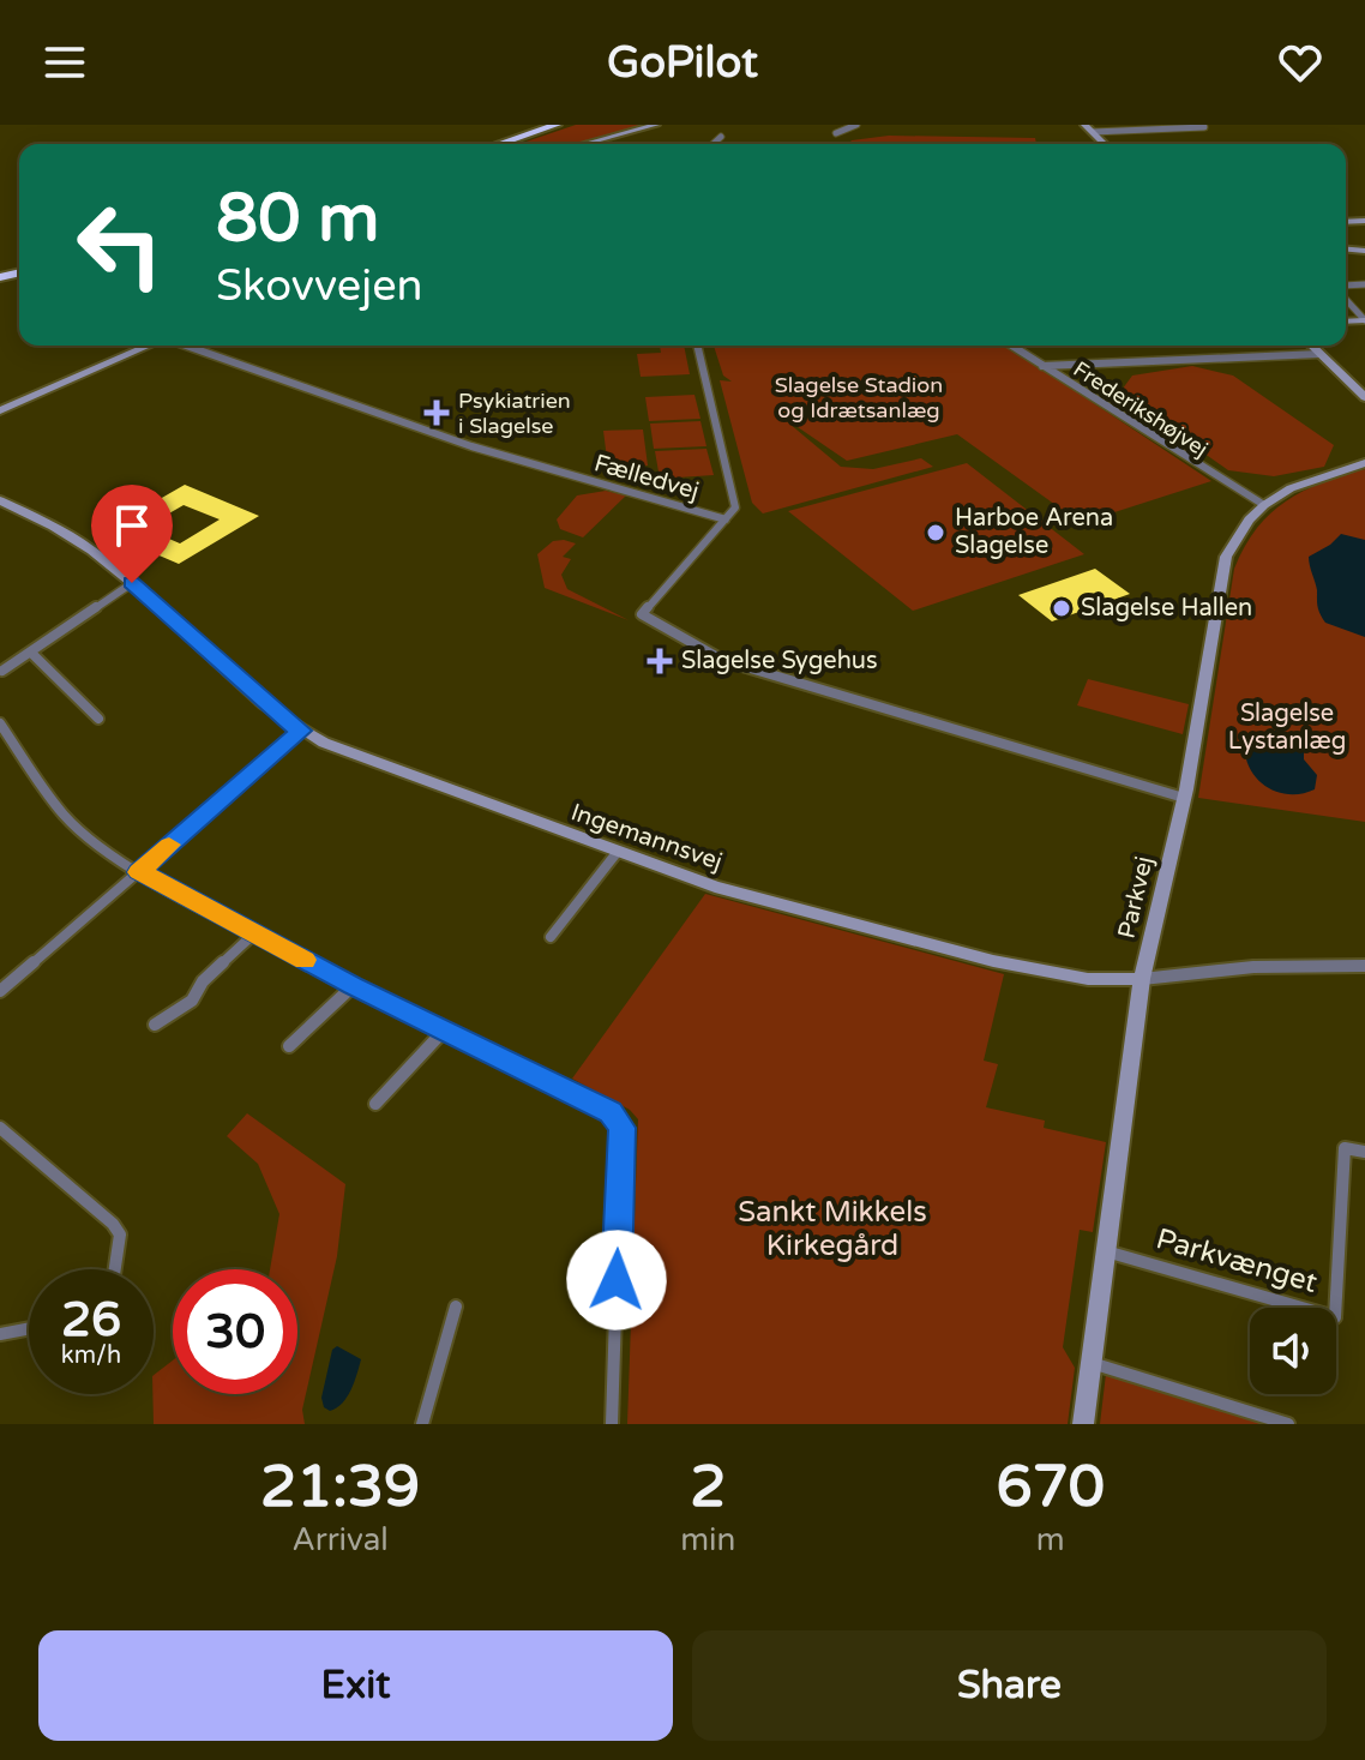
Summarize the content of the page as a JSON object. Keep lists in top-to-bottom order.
{
  "streets": {
    "street": [
      "Frederikshøjvej",
      "Fælledvej",
      "Ingemannsvej",
      "Parkvej",
      "Parkvænget"
    ]
  },
  "crossings": [
    ["Frederikshøjvej", "Parkvej"],
    ["Fælledvej", "Parkvej"],
    ["Ingemannsvej", "Parkvej"],
    ["Parkvej", "Parkvænget"]
  ],
  "parks": ["Slagelse Stadion og Idrætsanlæg", "Slagelse Lystanlæg", "Sankt Mikkels Kirkegård"],
  "places": {
    "health": ["Psykiatrien i Slagelse", "Slagelse Sygehus"],
    "other": ["Harboe Arena Slagelse", "Slagelse Hallen"]
  },
  "page": {
    "header": "GoPilot",
    "turn": ["80 m", "Skovvejen"],
    "speed": "26 km/h",
    "limit": "30",
    "eta": [
      "21:39",
      "Arrival",
      "2",
      "min",
      "670",
      "m"
    ],
    "buttons": ["Exit", "Share"]
  }
}
